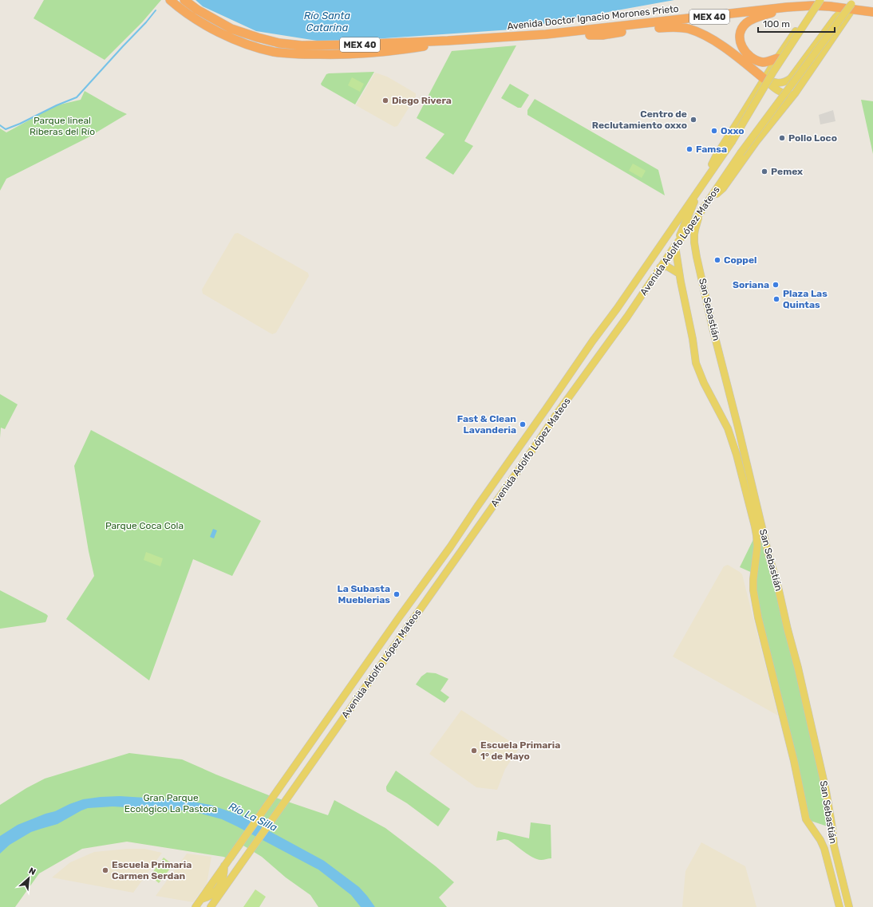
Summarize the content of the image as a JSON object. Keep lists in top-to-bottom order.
{
  "streets": {
    "highway": ["MEX 40", "Avenida Doctor Ignacio Morones Prieto"],
    "main road": ["Avenida Adolfo López Mateos", "San Sebastián"]
  },
  "crossings": [
    ["Avenida Adolfo López Mateos", "San Sebastián"]
  ],
  "water": ["Río Santa Catarina", "Río La Silla"],
  "parks": ["Parque lineal Riberas del Río", "Parque Coca Cola", "Gran Parque Ecológico La Pastora"],
  "places": [
    "Diego Rivera",
    "Centro de Reclutamiento oxxo",
    "Oxxo",
    "Pollo Loco",
    "Famsa",
    "Pemex",
    "Coppel",
    "Soriana",
    "Plaza Las Quintas",
    "Fast & Clean Lavanderia",
    "La Subasta Mueblerias",
    "Escuela Primaria 1° de Mayo",
    "Escuela Primaria Carmen Serdan"
  ],
  "scale_bar": "100 m",
  "north": "top right"
}
